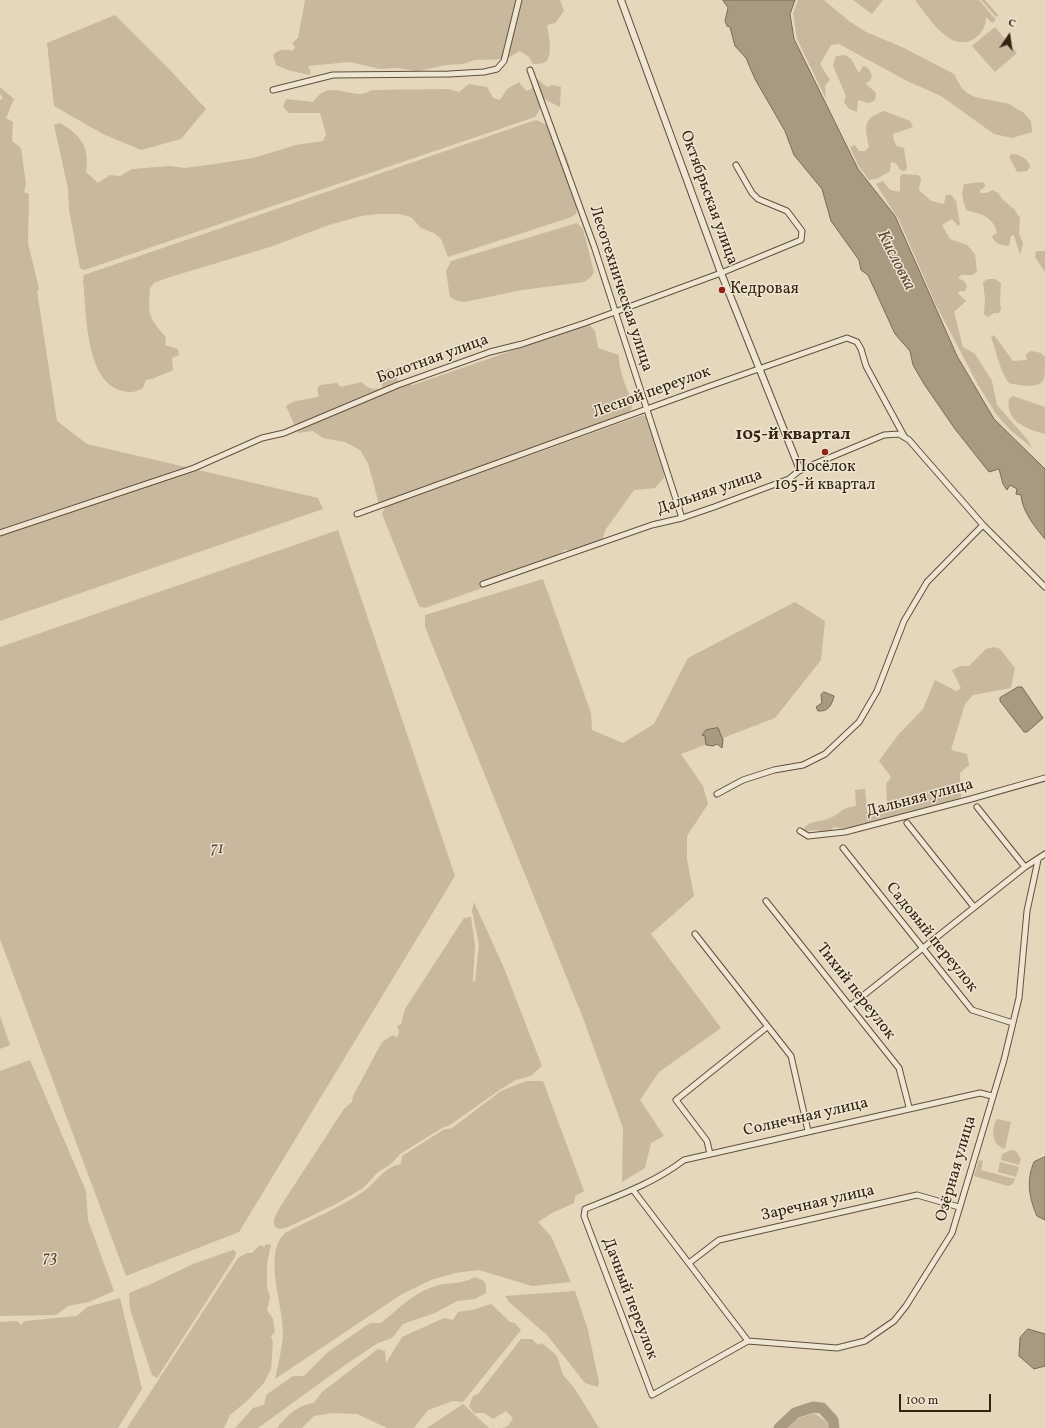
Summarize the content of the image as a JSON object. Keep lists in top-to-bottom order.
{
  "streets": {
    "street": [
      "Октябрьская улица",
      "Лесотехническая улица",
      "Болотная улица",
      "Лесной переулок",
      "Дальняя улица",
      "Садовый переулок",
      "Тихий переулок",
      "Солнечная улица",
      "Озёрная улица",
      "Заречная улица",
      "Дачный переулок"
    ]
  },
  "crossings": [
    ["Октябрьская улица", "Болотная улица"],
    ["Октябрьская улица", "Лесной переулок"],
    ["Октябрьская улица", "Дальняя улица"],
    ["Лесотехническая улица", "Болотная улица"],
    ["Лесотехническая улица", "Лесной переулок"],
    ["Лесотехническая улица", "Дальняя улица"],
    ["Лесной переулок", "Дальняя улица"],
    ["Садовый переулок", "Озёрная улица"],
    ["Тихий переулок", "Солнечная улица"],
    ["Солнечная улица", "Озёрная улица"],
    ["Солнечная улица", "Дачный переулок"],
    ["Озёрная улица", "Заречная улица"],
    ["Озёрная улица", "Дачный переулок"]
  ],
  "districts": ["105-й квартал"],
  "water": ["Кисловка"],
  "parks": ["71", "73"],
  "places": ["Кедровая", "Посёлок 105-й квартал"],
  "scale_bar": "100 m",
  "north": "top"
}
